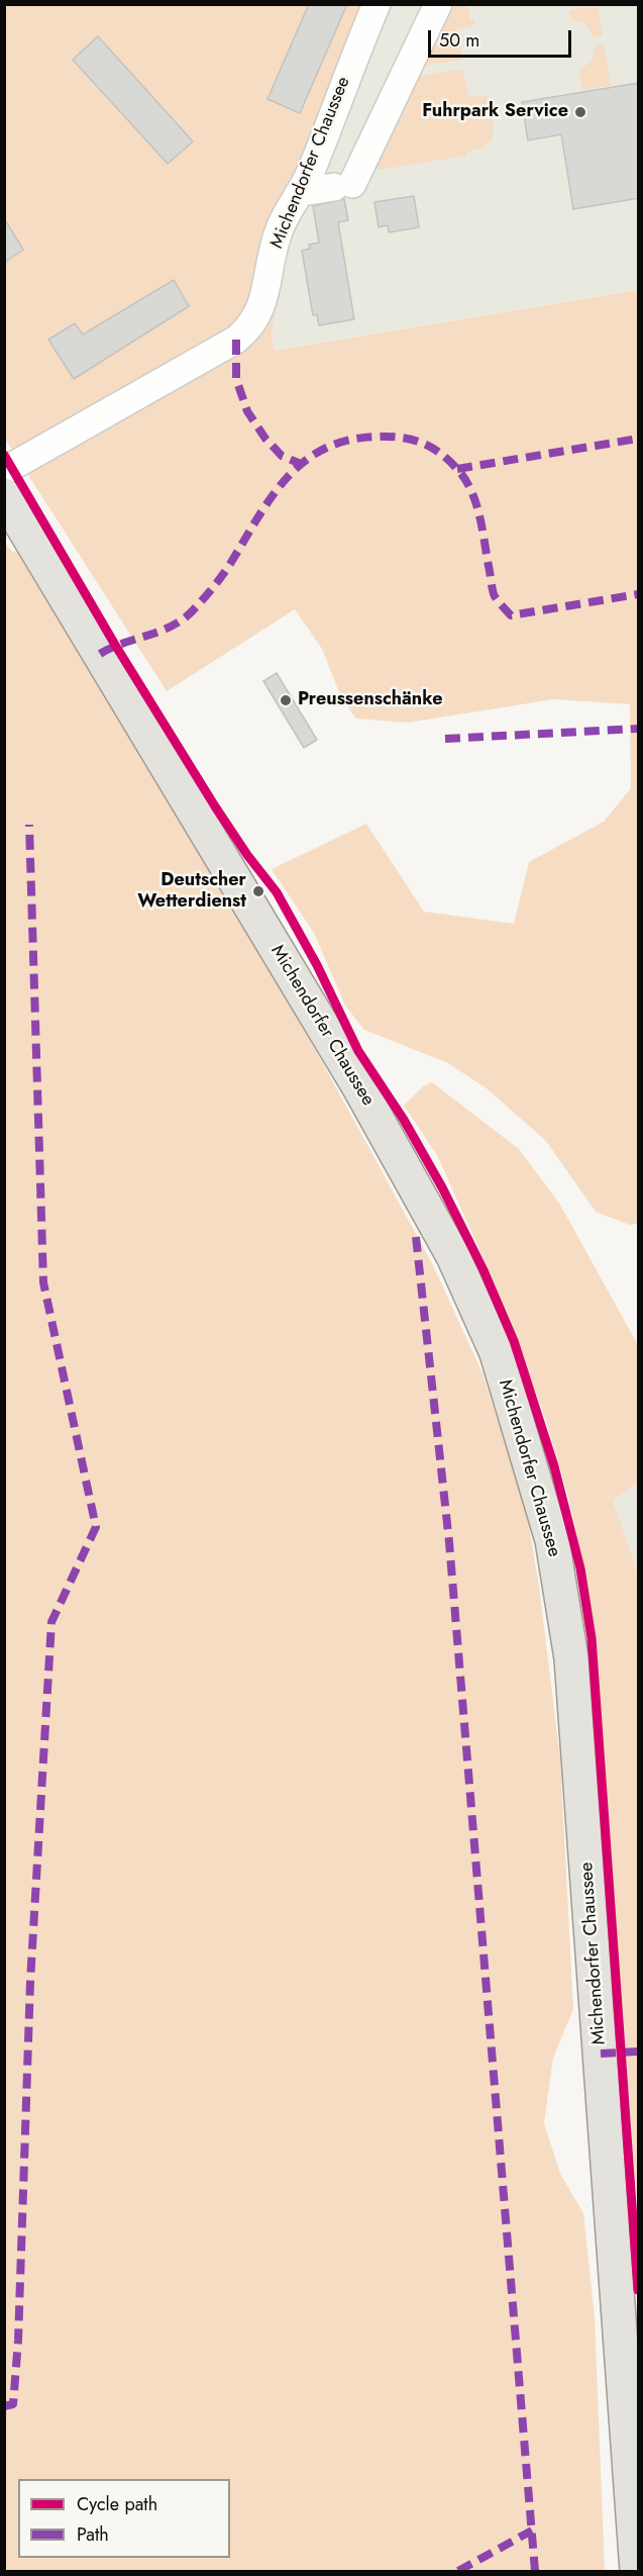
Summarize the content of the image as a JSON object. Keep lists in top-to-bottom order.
{
  "streets": {
    "main road": ["Michendorfer Chaussee"]
  },
  "places": ["Fuhrpark Service", "Preussenschänke", "Deutscher Wetterdienst"],
  "legend": ["Cycle path", "Path"],
  "scale_bar": "50 m"
}
